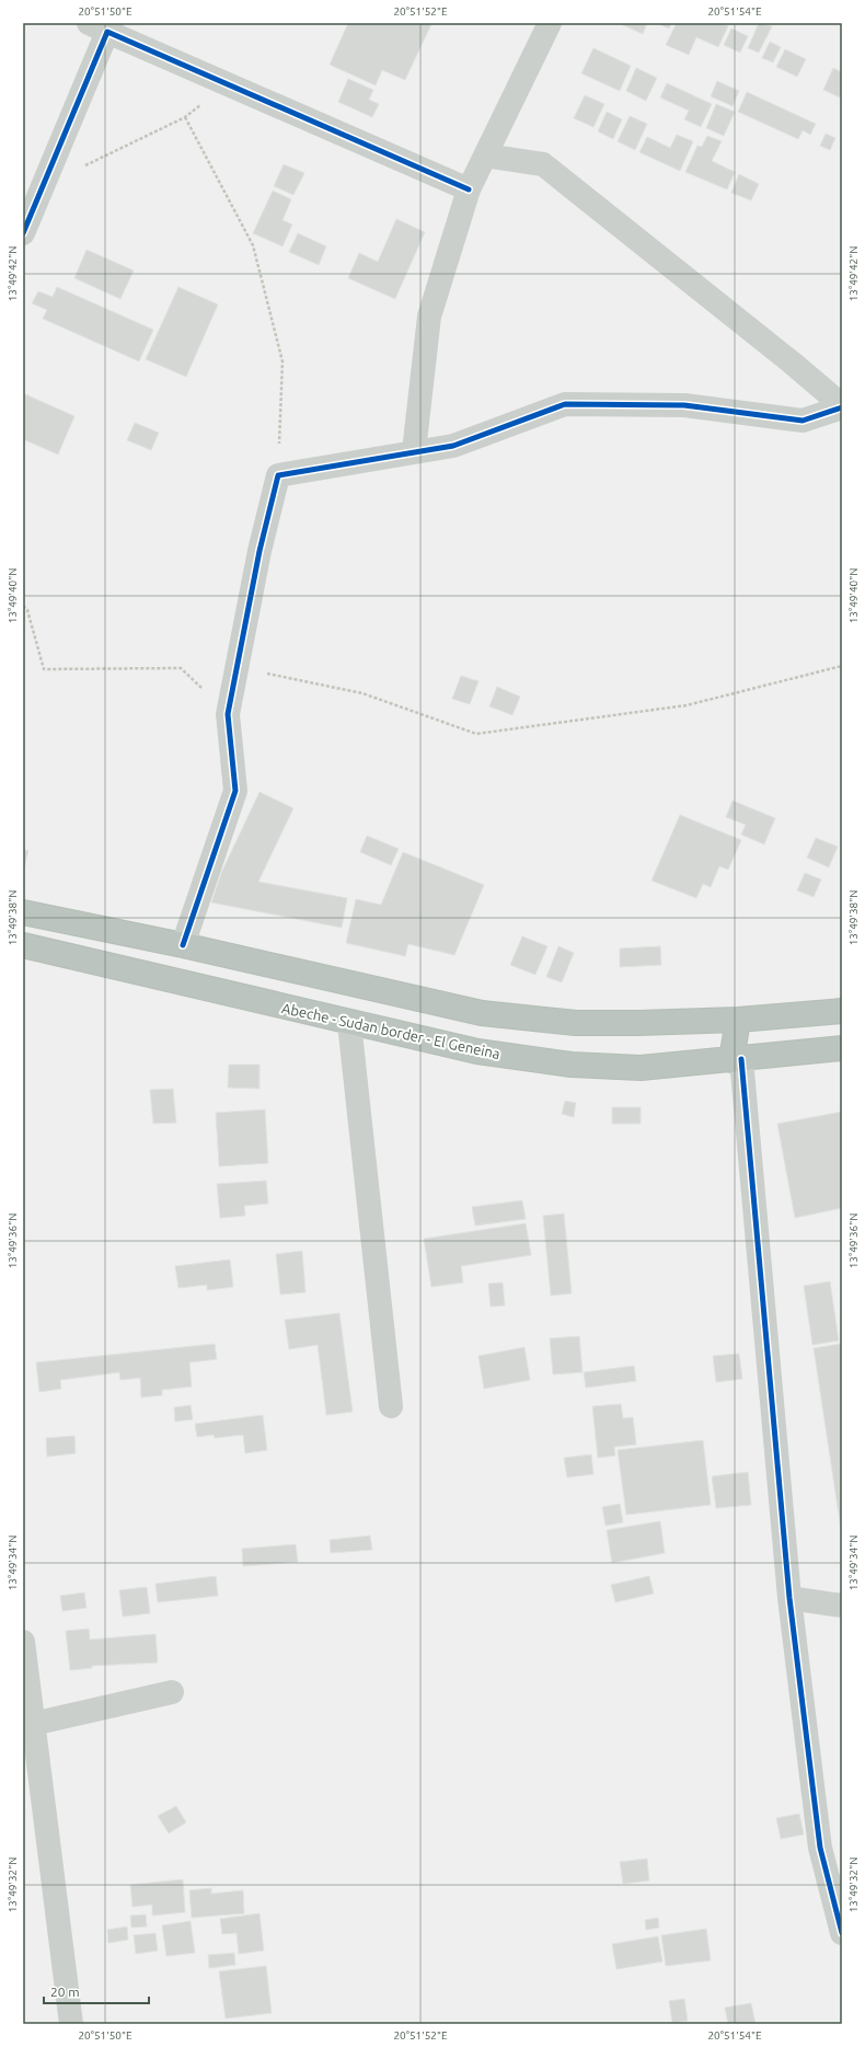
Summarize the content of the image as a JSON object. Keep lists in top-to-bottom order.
{
  "streets": {
    "highway": ["Abeche - Sudan border - El Geneina"]
  },
  "scale_bar": "20 m",
  "coordinates": [
    "20°51'50\"E",
    "20°51'52\"E",
    "20°51'54\"E",
    "13°49'42\"N",
    "13°49'40\"N",
    "13°49'38\"N",
    "13°49'36\"N",
    "13°49'34\"N",
    "13°49'32\"N"
  ]
}
